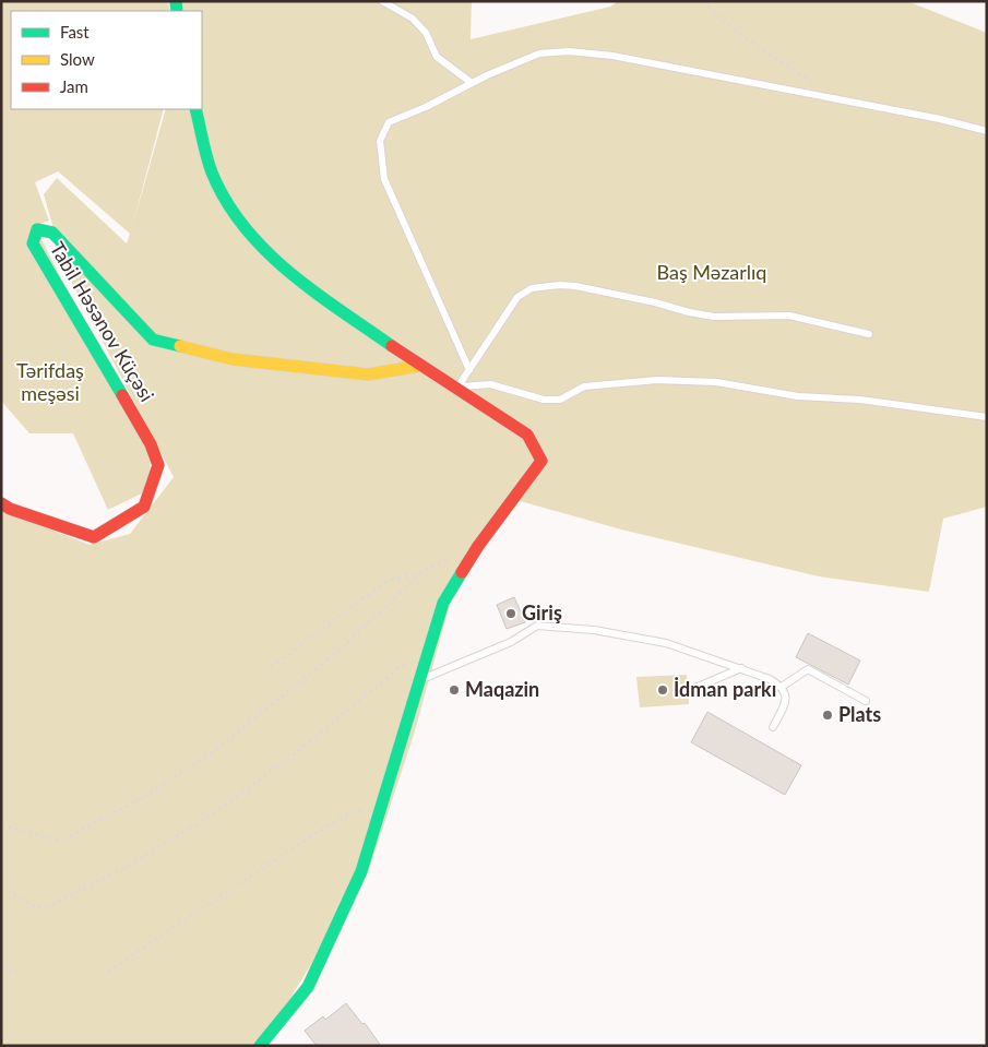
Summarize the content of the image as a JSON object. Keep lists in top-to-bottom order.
{
  "streets": {
    "street": ["Tabil Həsənov Küçəsi"]
  },
  "parks": ["Baş Məzarlıq", "Tərifdaş meşəsi"],
  "places": [
    "Giriş",
    "Maqazin",
    "İdman parkı",
    "Plats"
  ],
  "legend": ["Fast", "Slow", "Jam"]
}
